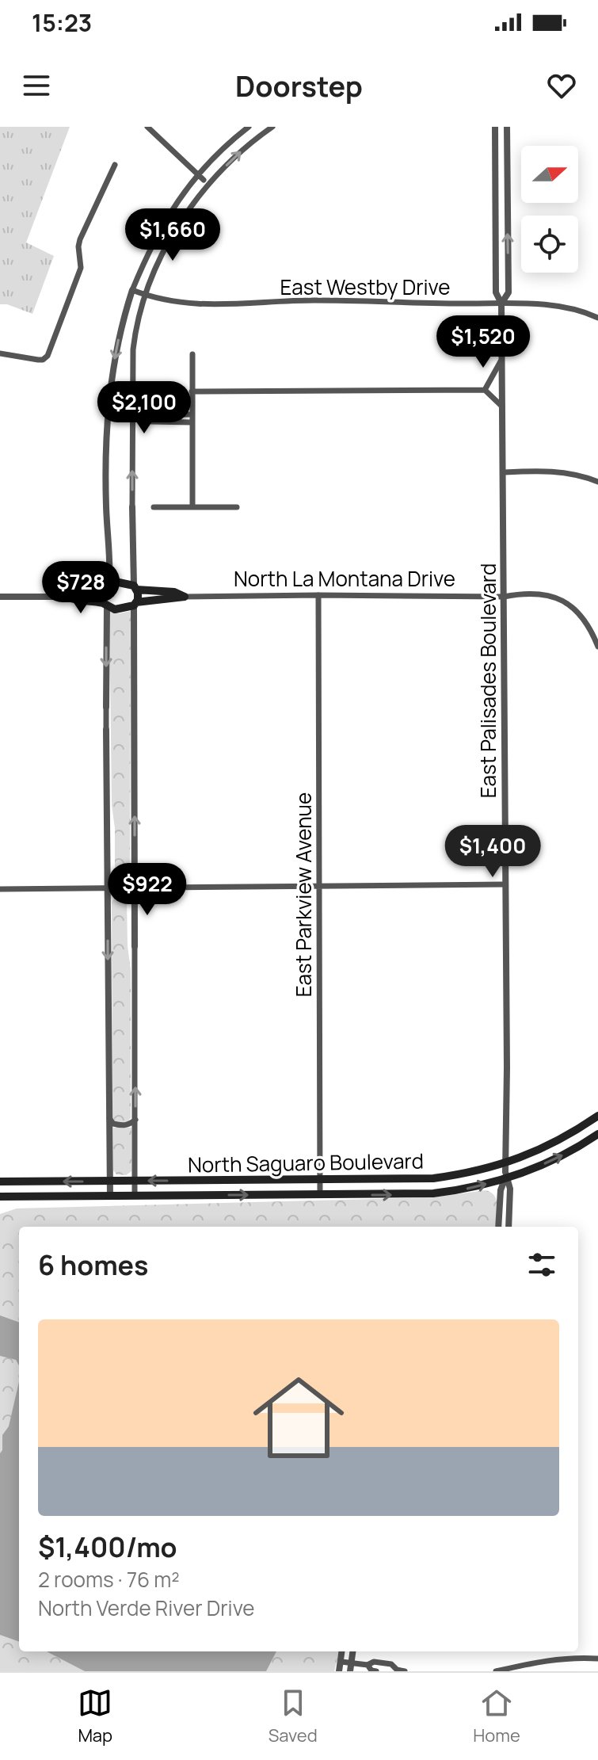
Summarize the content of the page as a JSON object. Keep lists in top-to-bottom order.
{
  "streets": {
    "main road": ["North La Montana Drive", "North Saguaro Boulevard"],
    "street": ["East Westby Drive", "East Palisades Boulevard", "East Parkview Avenue"]
  },
  "crossings": [
    ["East Westby Drive", "East Palisades Boulevard"],
    ["North La Montana Drive", "East Palisades Boulevard"],
    ["North La Montana Drive", "East Parkview Avenue"],
    ["East Palisades Boulevard", "North Saguaro Boulevard"],
    ["East Parkview Avenue", "North Saguaro Boulevard"]
  ],
  "north": "right",
  "page": {
    "status": "15:23",
    "header": "Doorstep",
    "price": [
      "$1,660",
      "$1,520",
      "$2,100",
      "$728",
      "$1,400",
      "$922"
    ],
    "heading": "6 homes",
    "list": [
      {
        "name": "$1,400/mo",
        "note": "2 rooms · 76 m² · North Verde River Drive"
      }
    ],
    "tabs": ["Map", "Saved", "Home"]
  }
}
